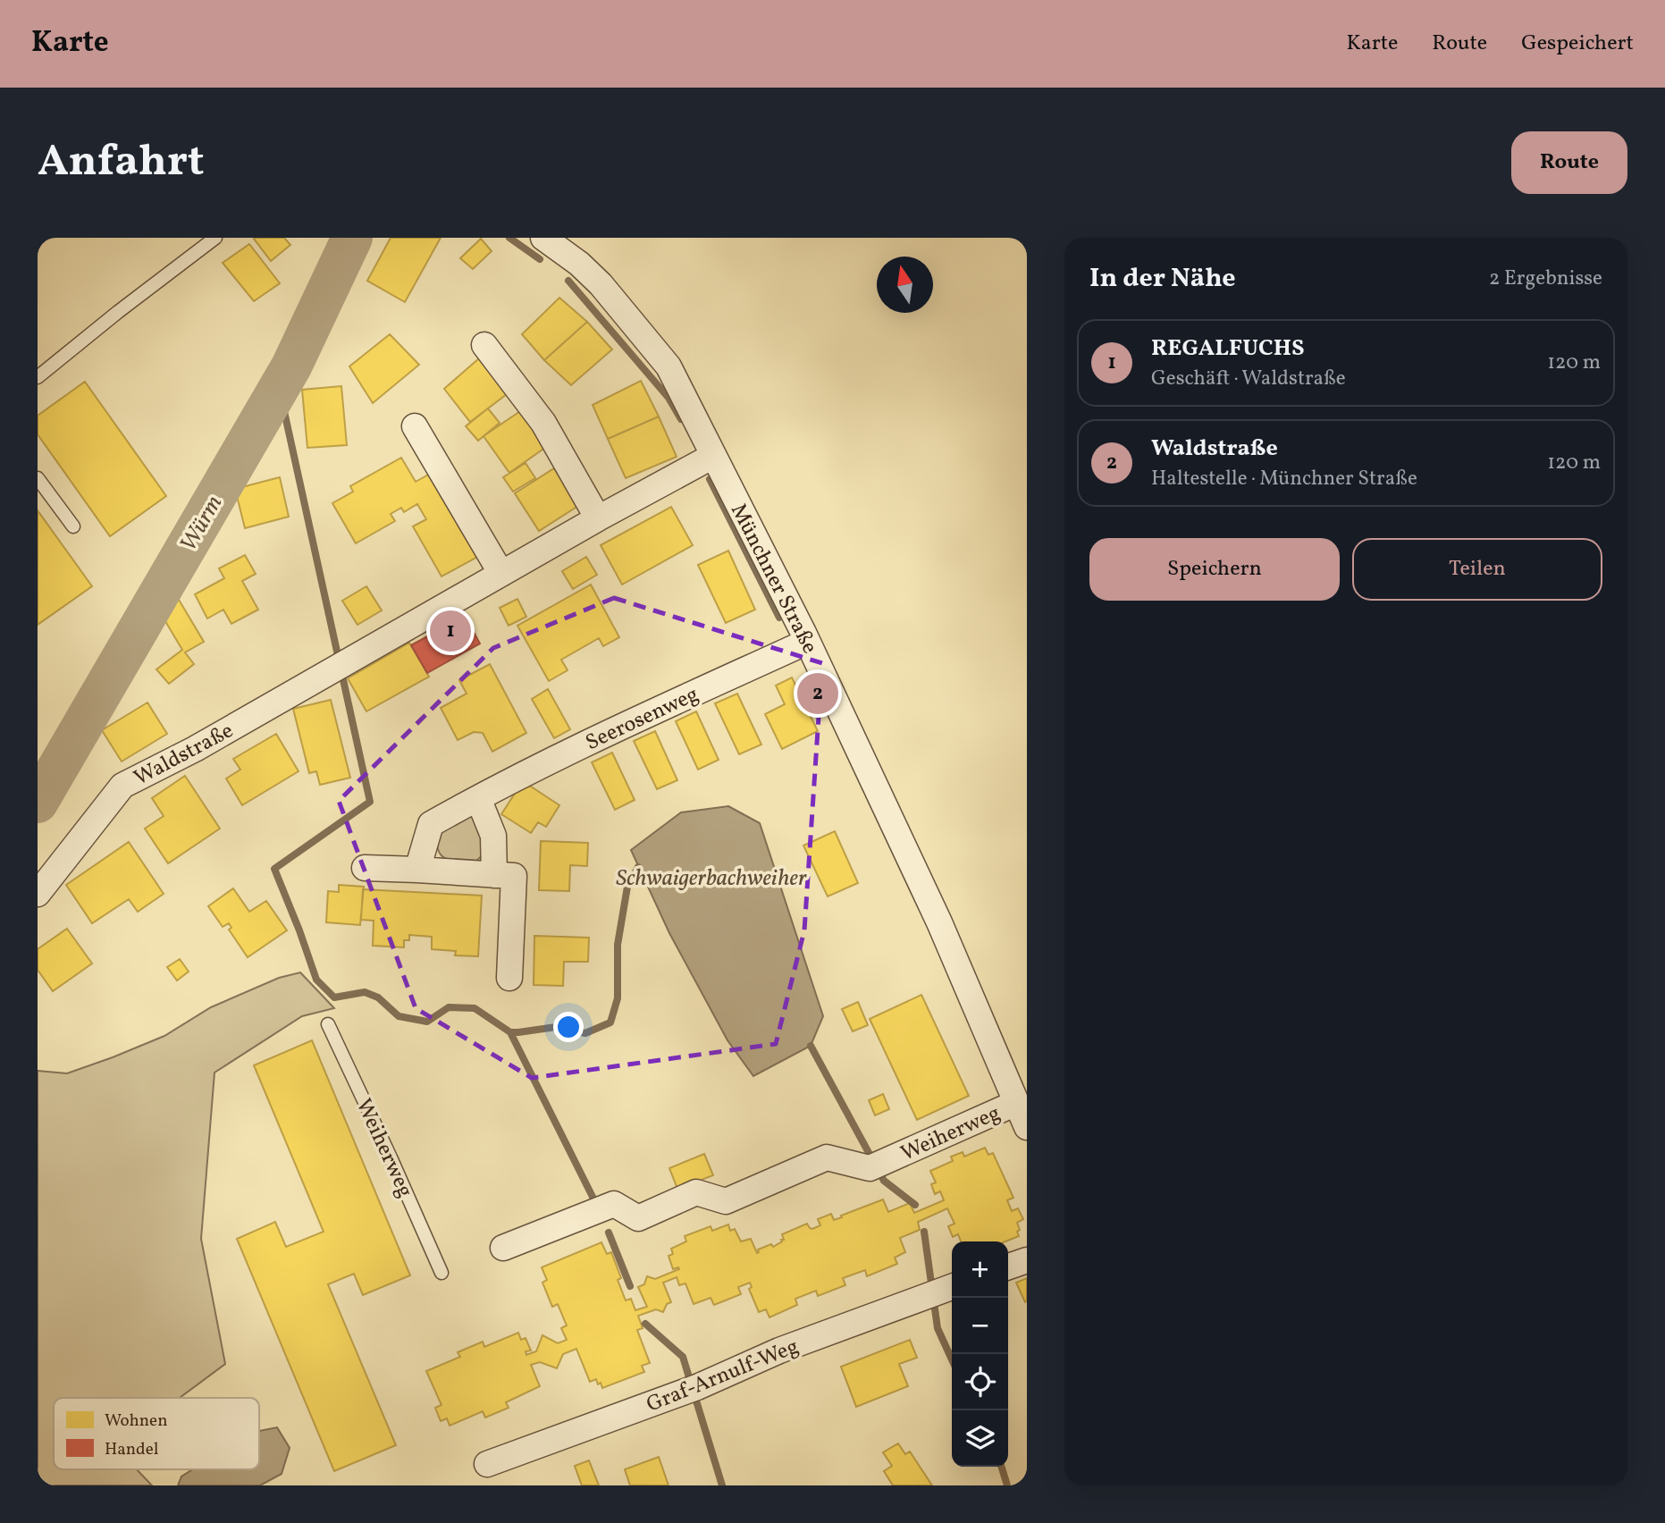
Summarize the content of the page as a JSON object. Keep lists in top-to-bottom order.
{
  "streets": {
    "street": [
      "Münchner Straße",
      "Seerosenweg",
      "Waldstraße",
      "Weiherweg",
      "Graf-Arnulf-Weg"
    ]
  },
  "crossings": [
    ["Münchner Straße", "Seerosenweg"],
    ["Münchner Straße", "Waldstraße"],
    ["Münchner Straße", "Weiherweg"]
  ],
  "water": ["Würm", "Schwaigerbachweiher"],
  "legend": ["Wohnen", "Handel"],
  "north": "top",
  "page": {
    "header": "Karte",
    "nav": ["Karte", "Route", "Gespeichert"],
    "buttons": [
      "Route",
      ["Speichern", "Teilen"]
    ],
    "title": "Anfahrt",
    "heading": ["In der Nähe", "2 Ergebnisse"],
    "list": [
      {
        "mark": "1",
        "name": "REGALFUCHS",
        "note": "Geschäft · Waldstraße",
        "value": "120 m"
      },
      {
        "mark": "2",
        "name": "Waldstraße",
        "note": "Haltestelle · Münchner Straße",
        "value": "120 m"
      }
    ],
    "pins": ["1", "2"],
    "map_buttons": ["+", "−"]
  }
}
